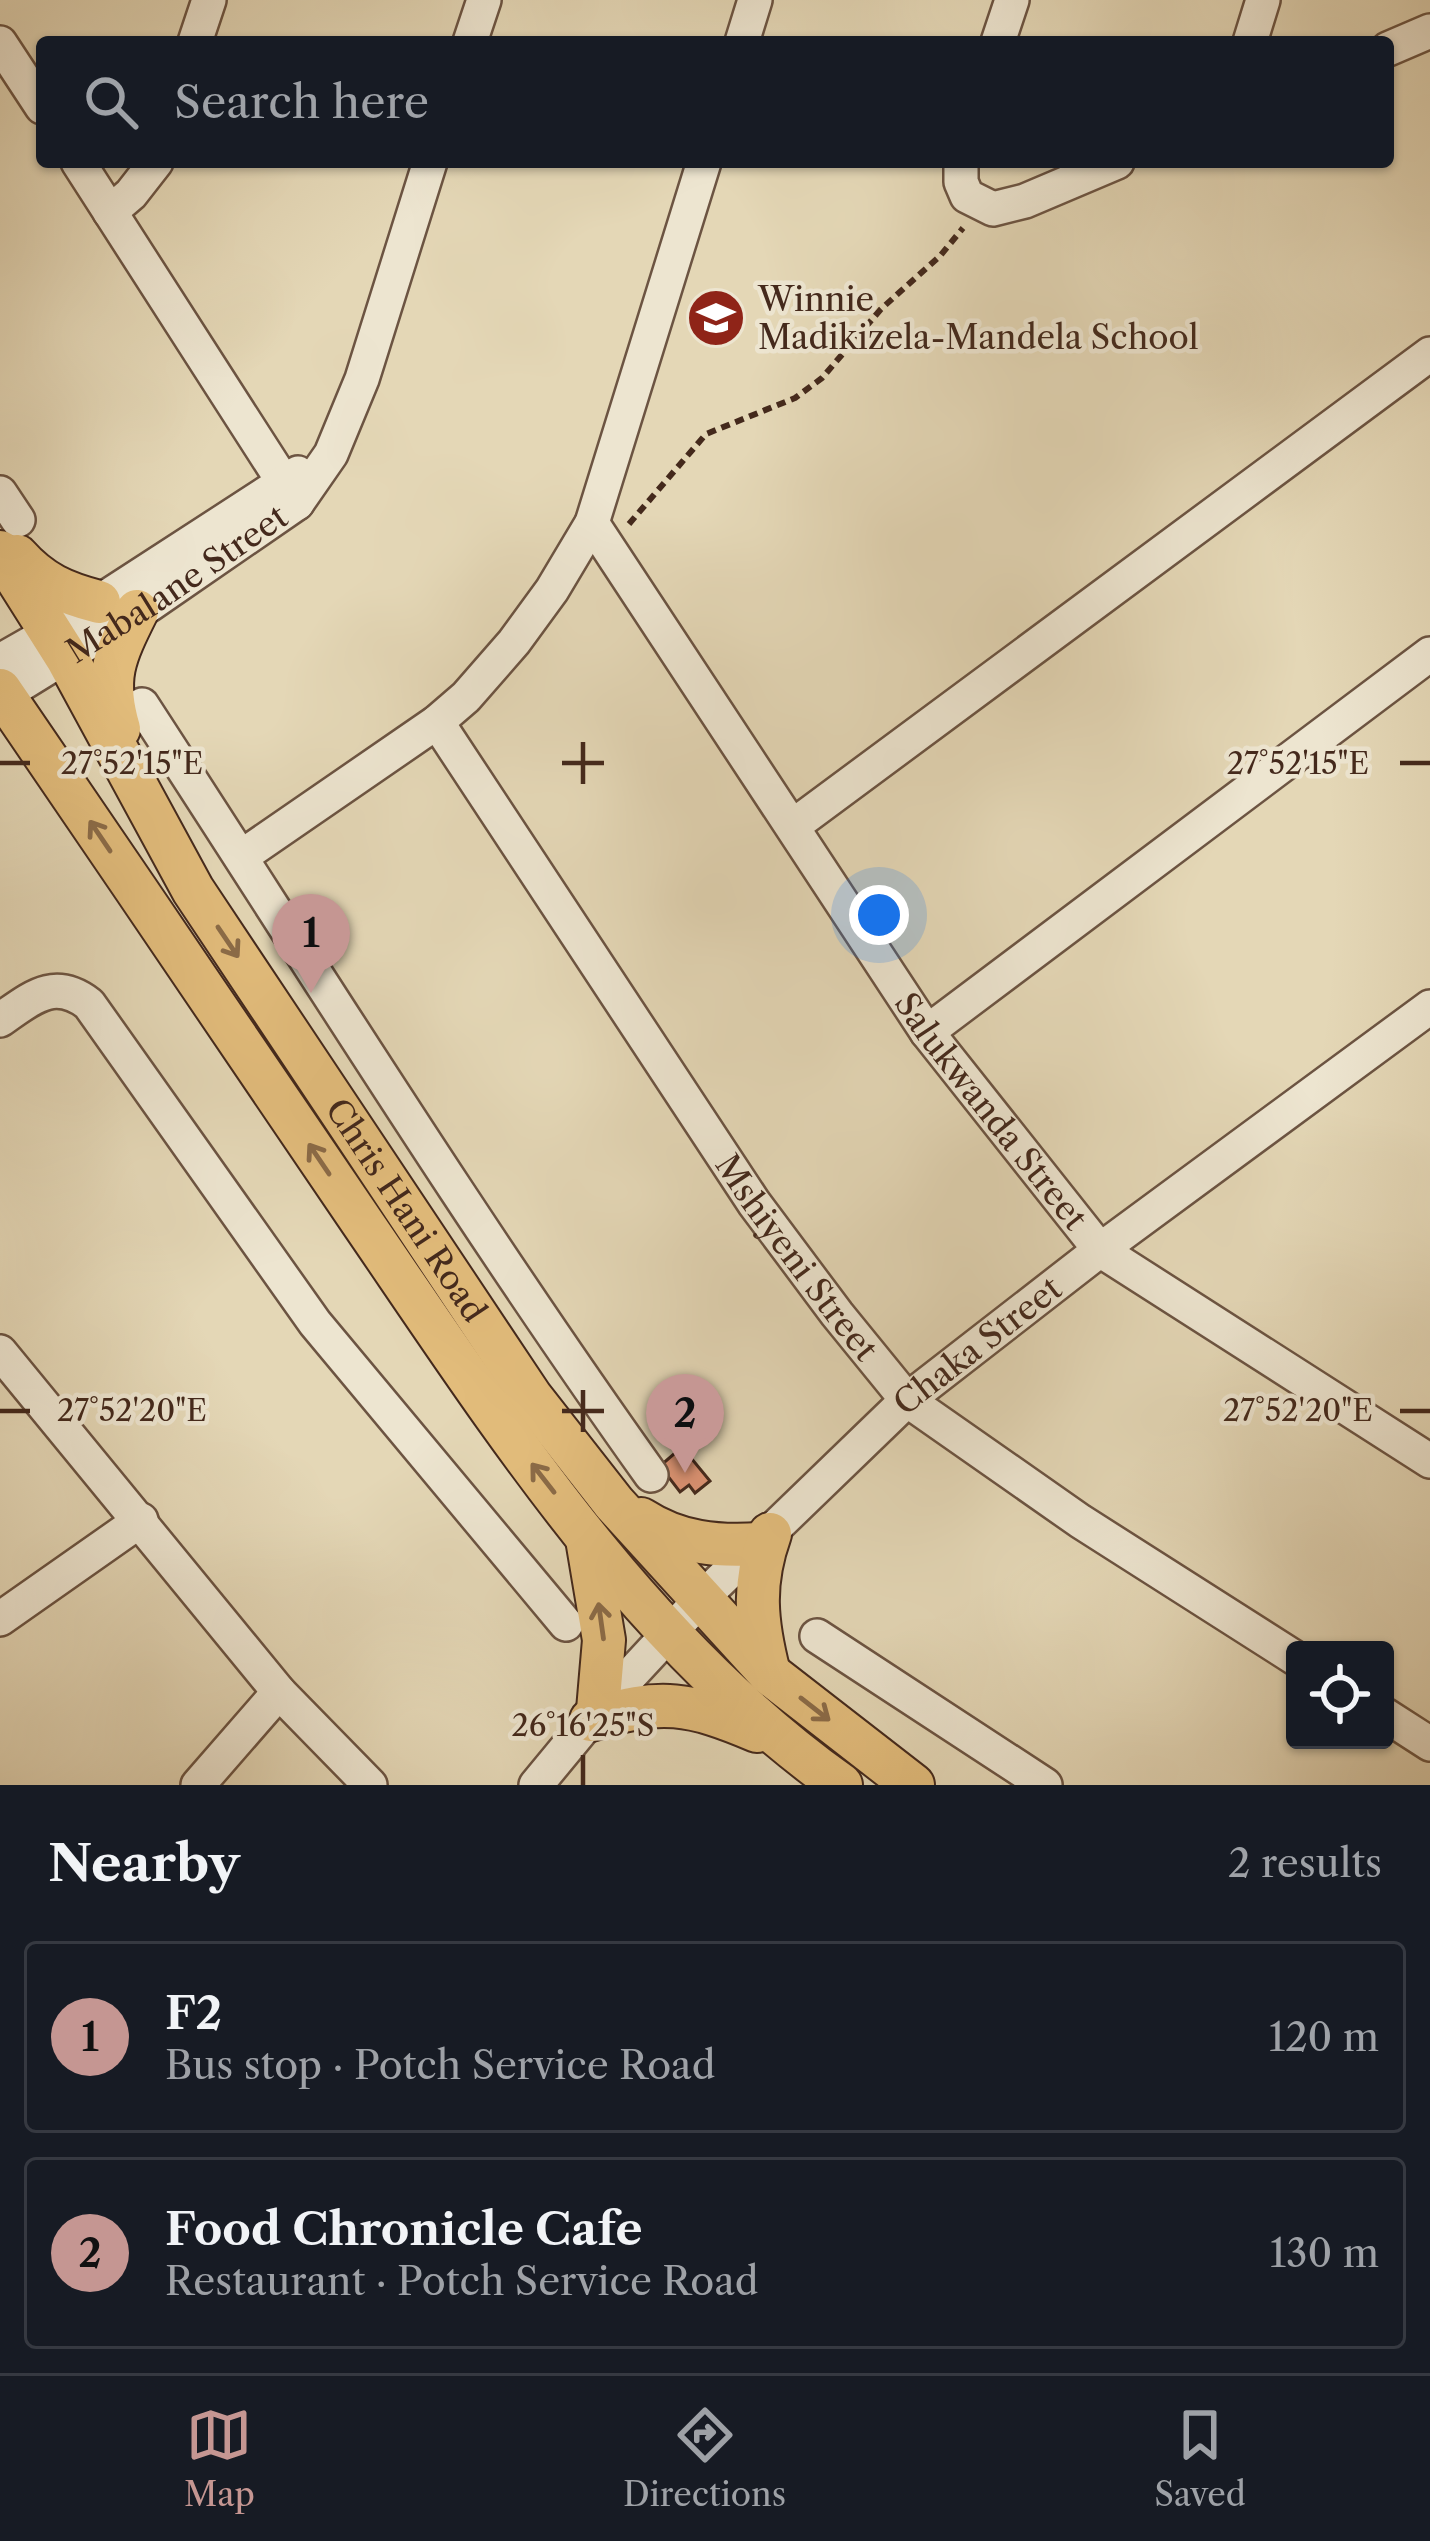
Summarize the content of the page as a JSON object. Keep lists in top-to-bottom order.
{
  "streets": {
    "main road": ["Chris Hani Road"],
    "street": [
      "Mabalane Street",
      "Salukwanda Street",
      "Mshiyeni Street",
      "Chaka Street"
    ]
  },
  "crossings": [
    ["Mabalane Street", "Chris Hani Road"],
    ["Salukwanda Street", "Chaka Street"],
    ["Chris Hani Road", "Chaka Street"],
    ["Mshiyeni Street", "Chaka Street"]
  ],
  "places": {
    "school or university": ["Winnie Madikizela-Mandela School"]
  },
  "page": {
    "search": "Search here",
    "pins": ["1", "2"],
    "heading": ["Nearby", "2 results"],
    "list": [
      {
        "mark": "1",
        "name": "F2",
        "note": "Bus stop · Potch Service Road",
        "value": "120 m"
      },
      {
        "mark": "2",
        "name": "Food Chronicle Cafe",
        "note": "Restaurant · Potch Service Road",
        "value": "130 m"
      }
    ],
    "nav": ["Map", "Directions", "Saved"]
  },
  "coordinates": ["27°52'15\"E", "27°52'20\"E", "26°16'25\"S"]
}
